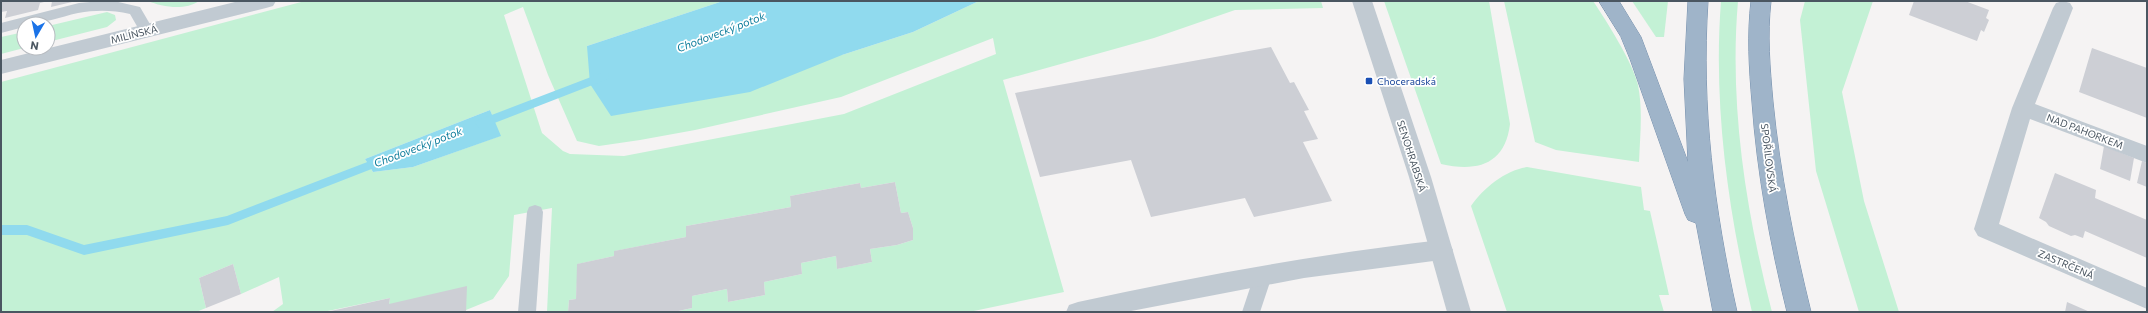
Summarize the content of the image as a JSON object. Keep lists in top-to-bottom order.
{
  "streets": {
    "highway": ["SPOŘILOVSKÁ"],
    "street": [
      "MILÍNSKÁ",
      "NAD PAHORKEM",
      "SENOHRABSKÁ",
      "ZASTRČENÁ"
    ]
  },
  "crossings": [
    ["NAD PAHORKEM", "ZASTRČENÁ"]
  ],
  "water": ["Chodovecký potok"],
  "places": {
    "transit": ["Choceradská"]
  },
  "north": "bottom"
}
